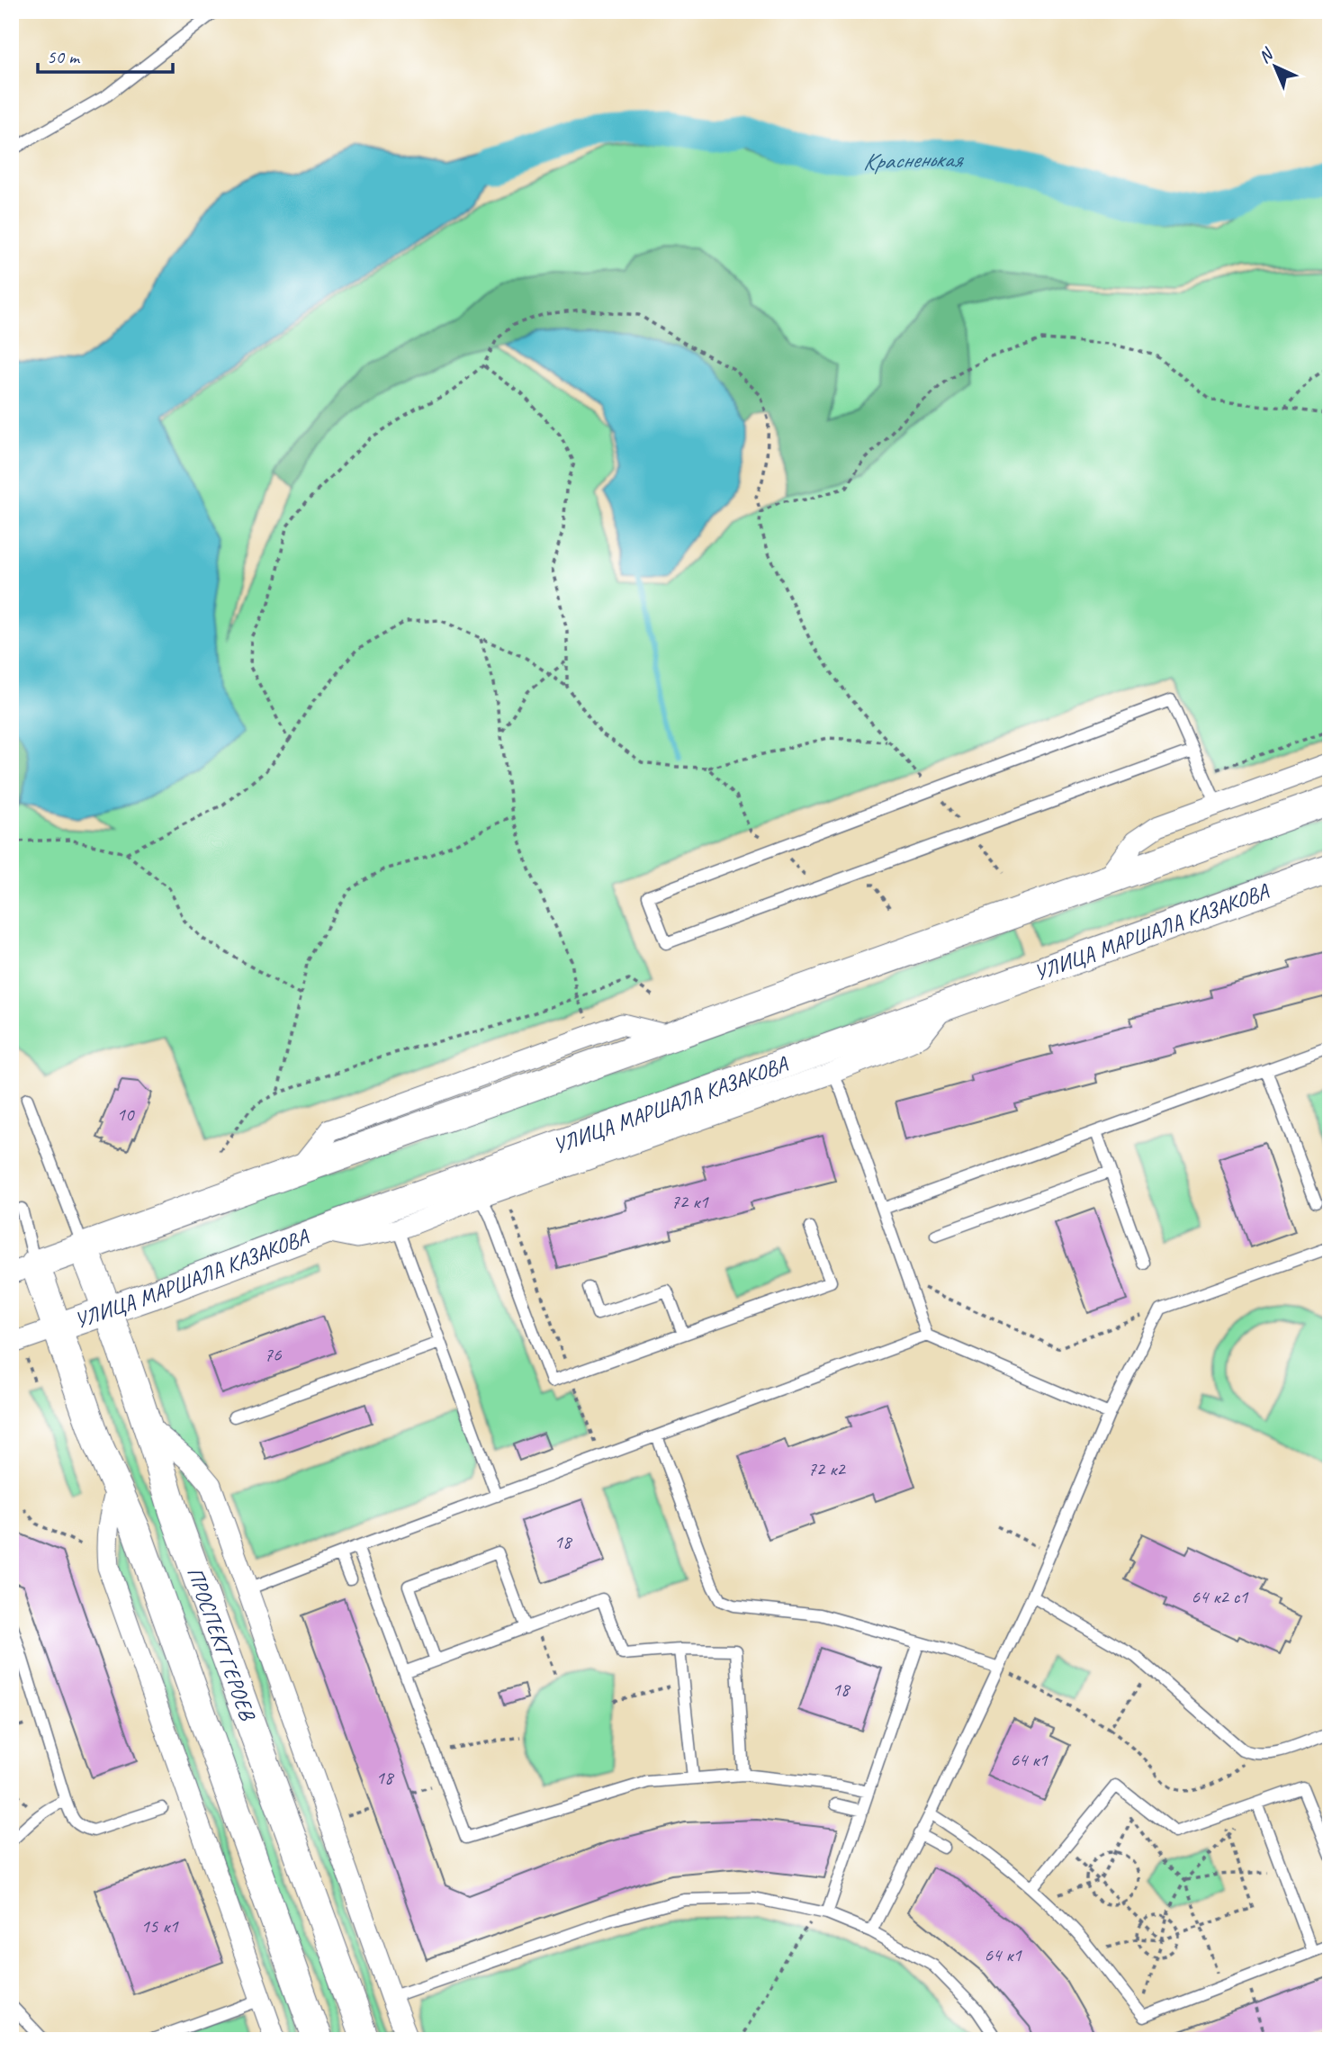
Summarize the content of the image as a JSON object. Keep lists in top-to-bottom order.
{
  "streets": {
    "street": ["УЛИЦА МАРШАЛА КАЗАКОВА", "ПРОСПЕКТ ГЕРОЕВ"]
  },
  "crossings": [
    ["УЛИЦА МАРШАЛА КАЗАКОВА", "ПРОСПЕКТ ГЕРОЕВ"]
  ],
  "water": ["Красненькая"],
  "house_numbers": [
    "10",
    "72 к1",
    "76",
    "72 к2",
    "18",
    "64 к2 с1",
    "18",
    "64 к1",
    "18",
    "15 к1",
    "64 к1"
  ],
  "scale_bar": "50 m",
  "north": "top left"
}
